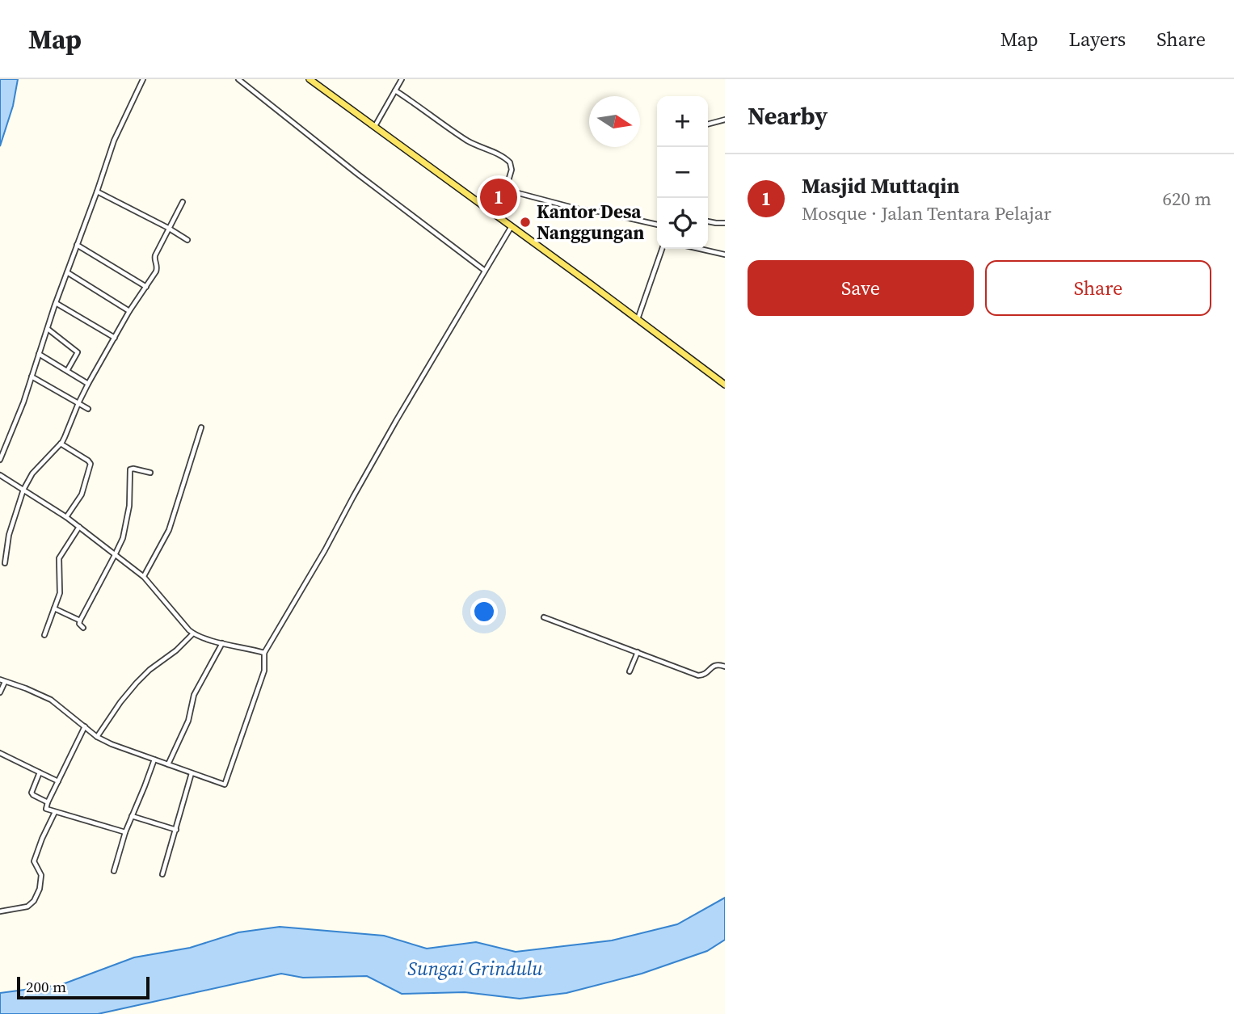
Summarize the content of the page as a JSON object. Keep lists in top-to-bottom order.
{
  "water": ["Sungai Grindulu"],
  "places": ["Kantor Desa Nanggungan"],
  "scale_bar": "200 m",
  "north": "right",
  "page": {
    "header": "Map",
    "nav": ["Map", "Layers", "Share"],
    "heading": "Nearby",
    "map_buttons": ["+", "−"],
    "list": [
      {
        "mark": "1",
        "name": "Masjid Muttaqin",
        "note": "Mosque · Jalan Tentara Pelajar",
        "value": "620 m"
      }
    ],
    "pins": "1",
    "buttons": ["Save", "Share"],
    "scale": "200 m"
  }
}
